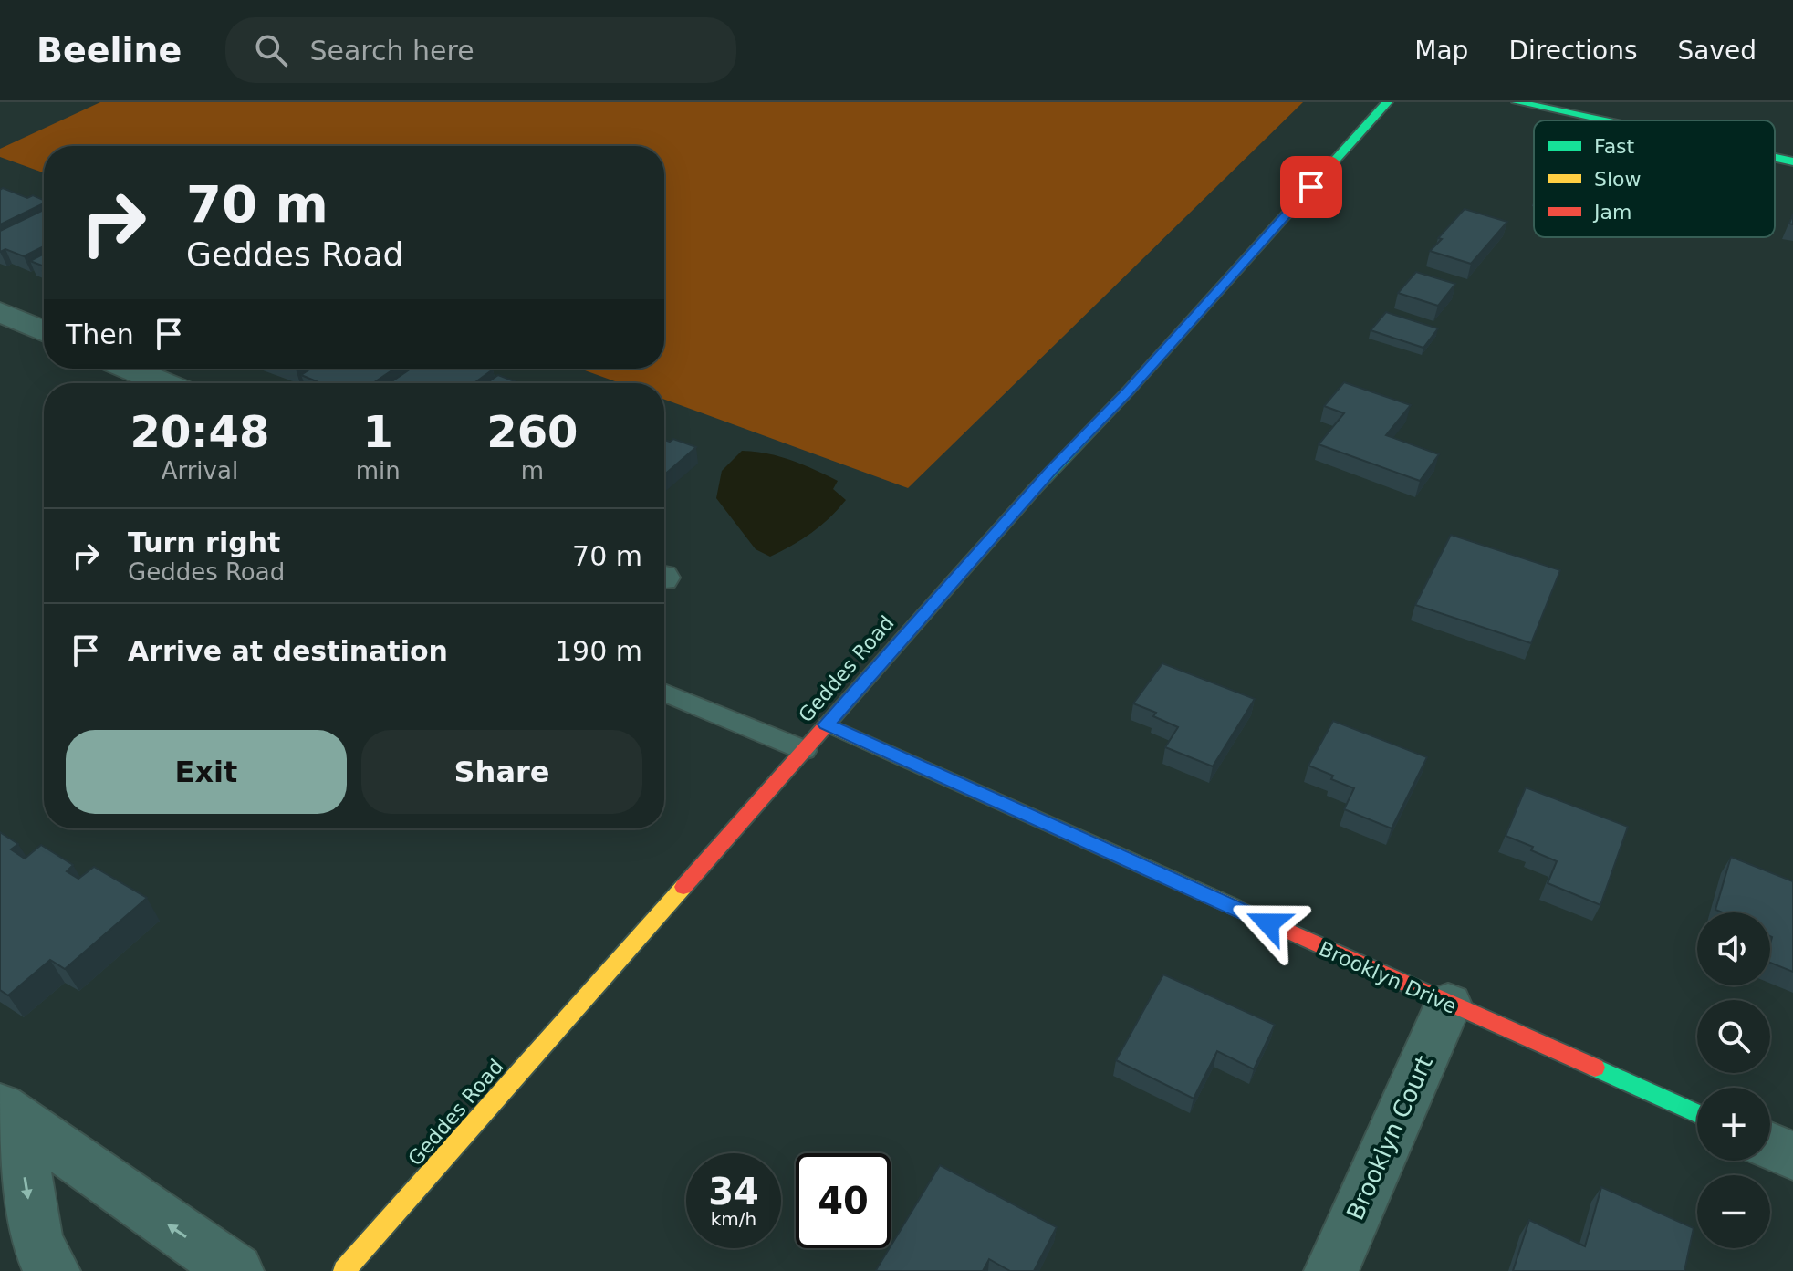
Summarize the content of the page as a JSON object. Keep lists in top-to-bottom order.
{
  "streets": {
    "main road": ["Geddes Road", "Brooklyn Drive"],
    "street": ["Brooklyn Court"]
  },
  "crossings": [
    ["Geddes Road", "Brooklyn Drive"],
    ["Brooklyn Drive", "Brooklyn Court"]
  ],
  "legend": ["Fast", "Slow", "Jam"],
  "page": {
    "header": "Beeline",
    "search": "Search here",
    "nav": ["Map", "Directions", "Saved"],
    "turn": ["70 m", "Geddes Road"],
    "then": "Then",
    "eta": [
      "20:48",
      "Arrival",
      "1",
      "min",
      "260",
      "m"
    ],
    "list": [
      {
        "name": "Turn right",
        "note": "Geddes Road",
        "value": "70 m"
      },
      {
        "name": "Arrive at destination",
        "value": "190 m"
      }
    ],
    "buttons": ["Exit", "Share"],
    "map_buttons": ["+", "−"],
    "speed": "34 km/h",
    "limit": "40"
  }
}
